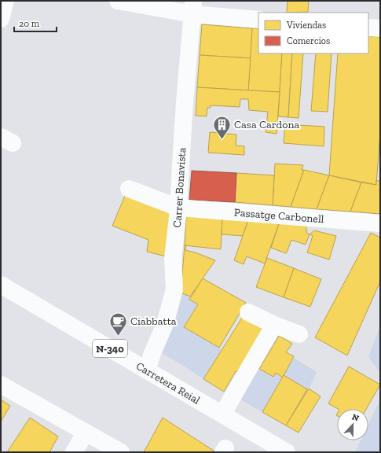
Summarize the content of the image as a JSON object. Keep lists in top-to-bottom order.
{
  "streets": {
    "street": [
      "Carrer Bonavista",
      "Passatge Carbonell",
      "N-340",
      "Carretera Reial"
    ]
  },
  "crossings": [
    ["Carrer Bonavista", "Passatge Carbonell"],
    ["Carrer Bonavista", "Carretera Reial"]
  ],
  "places": {
    "building": ["Casa Cardona"],
    "cafe": ["Ciabbatta"]
  },
  "legend": ["Viviendas", "Comercios"],
  "scale_bar": "20 m",
  "north": "top"
}
